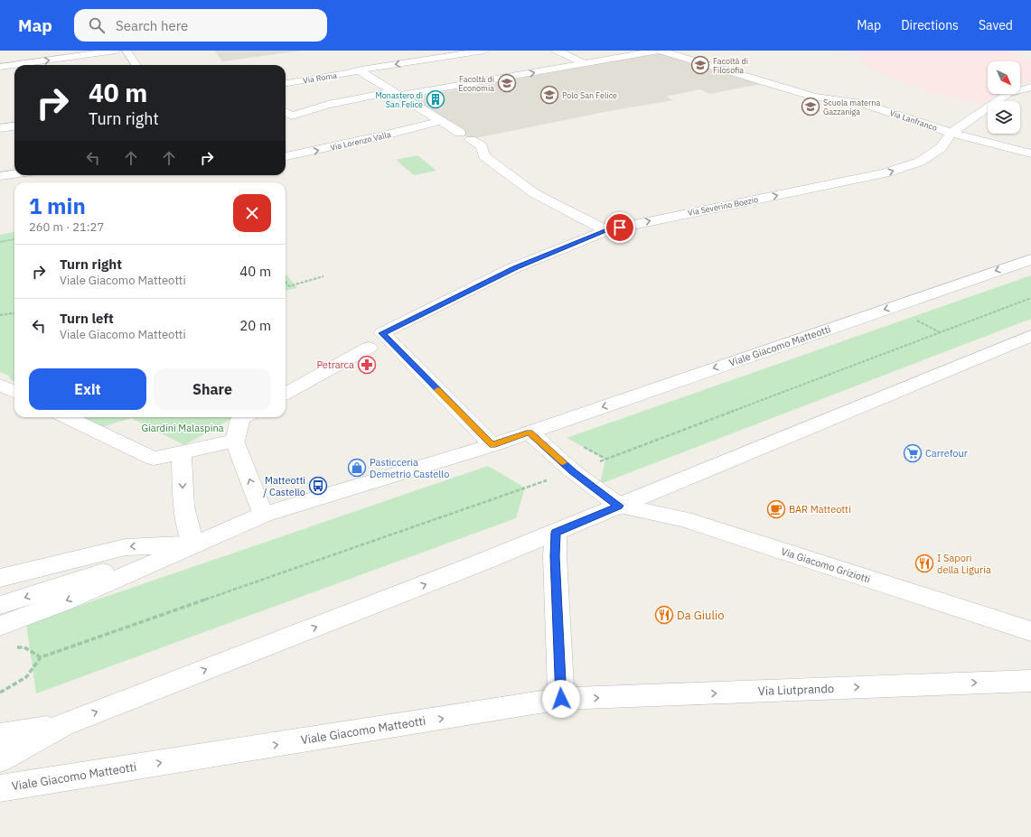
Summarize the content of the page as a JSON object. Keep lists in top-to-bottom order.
{
  "streets": {
    "street": [
      "Via Roma",
      "Via Lanfranco",
      "Via Lorenzo Valla",
      "Via Severino Boezio",
      "Viale Giacomo Matteotti",
      "Via Giacomo Griziotti",
      "Via Liutprando"
    ]
  },
  "crossings": [
    ["Via Lanfranco", "Via Severino Boezio"],
    ["Via Severino Boezio", "Viale Giacomo Matteotti"],
    ["Viale Giacomo Matteotti", "Via Liutprando"]
  ],
  "one_way": ["Via Severino Boezio", "Via Liutprando"],
  "parks": ["Giardini Malaspina"],
  "places": {
    "school or university": [
      "Facoltà di Filosofia",
      "Facoltà di Economia",
      "Polo San Felice",
      "Scuola materna Gazzaniga"
    ],
    "building": ["Monastero di San Felice"],
    "pharmacy": ["Petrarca"],
    "supermarket": ["Carrefour"],
    "shop": ["Pasticceria Demetrio Castello"],
    "bus stop": ["Matteotti / Castello"],
    "cafe": ["BAR Matteotti"],
    "restaurant": ["I Sapori della Liguria", "Da Giulio"]
  },
  "north": "bottom right",
  "page": {
    "header": "Map",
    "search": "Search here",
    "nav": ["Map", "Directions", "Saved"],
    "turn": ["40 m", "Turn right"],
    "heading": ["1 min", "260 m · 21:27"],
    "list": [
      {
        "name": "Turn right",
        "note": "Viale Giacomo Matteotti",
        "value": "40 m"
      },
      {
        "name": "Turn left",
        "note": "Viale Giacomo Matteotti",
        "value": "20 m"
      }
    ],
    "buttons": ["Exit", "Share"]
  }
}
